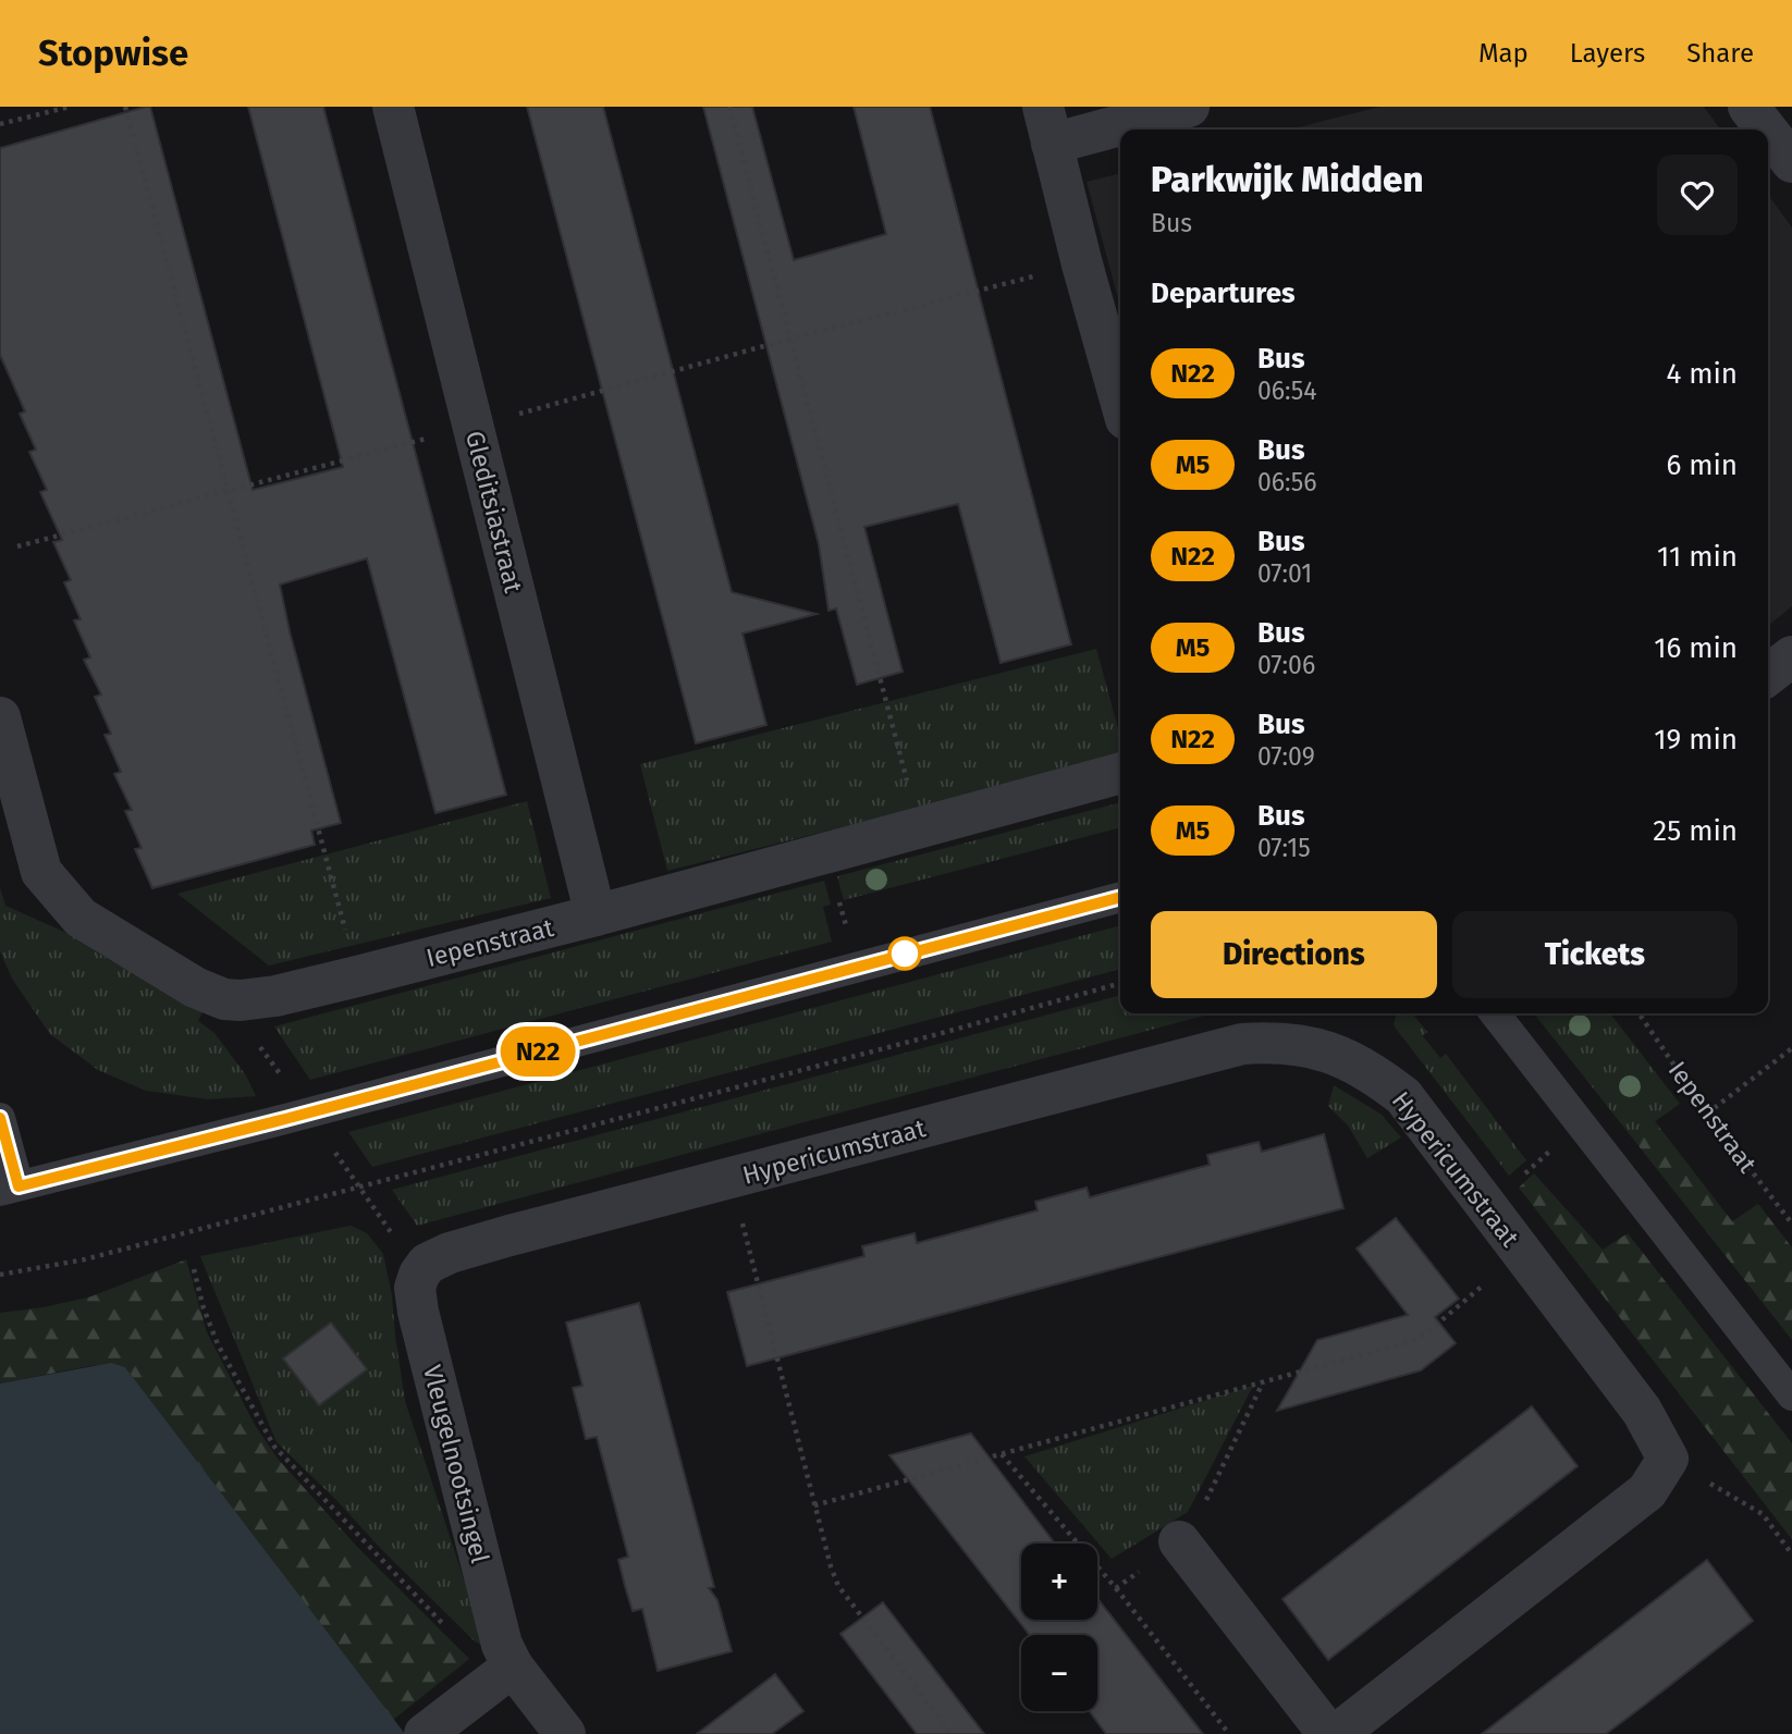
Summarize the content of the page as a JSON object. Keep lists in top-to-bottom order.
{
  "streets": {
    "street": [
      "Gleditsiastraat",
      "Iepenstraat",
      "Hypericumstraat",
      "Vleugelnootsingel"
    ]
  },
  "crossings": [
    ["Gleditsiastraat", "Iepenstraat"],
    ["Hypericumstraat", "Vleugelnootsingel"]
  ],
  "lines": ["bus line N22"],
  "page": {
    "header": "Stopwise",
    "nav": ["Map", "Layers", "Share"],
    "on_map": "N22",
    "heading": [
      ["Parkwijk Midden", "Bus"],
      "Departures"
    ],
    "list": [
      {
        "mark": "N22",
        "name": "Bus",
        "note": "06:54",
        "value": "4 min"
      },
      {
        "mark": "M5",
        "name": "Bus",
        "note": "06:56",
        "value": "6 min"
      },
      {
        "mark": "N22",
        "name": "Bus",
        "note": "07:01",
        "value": "11 min"
      },
      {
        "mark": "M5",
        "name": "Bus",
        "note": "07:06",
        "value": "16 min"
      },
      {
        "mark": "N22",
        "name": "Bus",
        "note": "07:09",
        "value": "19 min"
      },
      {
        "mark": "M5",
        "name": "Bus",
        "note": "07:15",
        "value": "25 min"
      }
    ],
    "buttons": ["Directions", "Tickets"],
    "map_buttons": ["+", "−"]
  }
}
